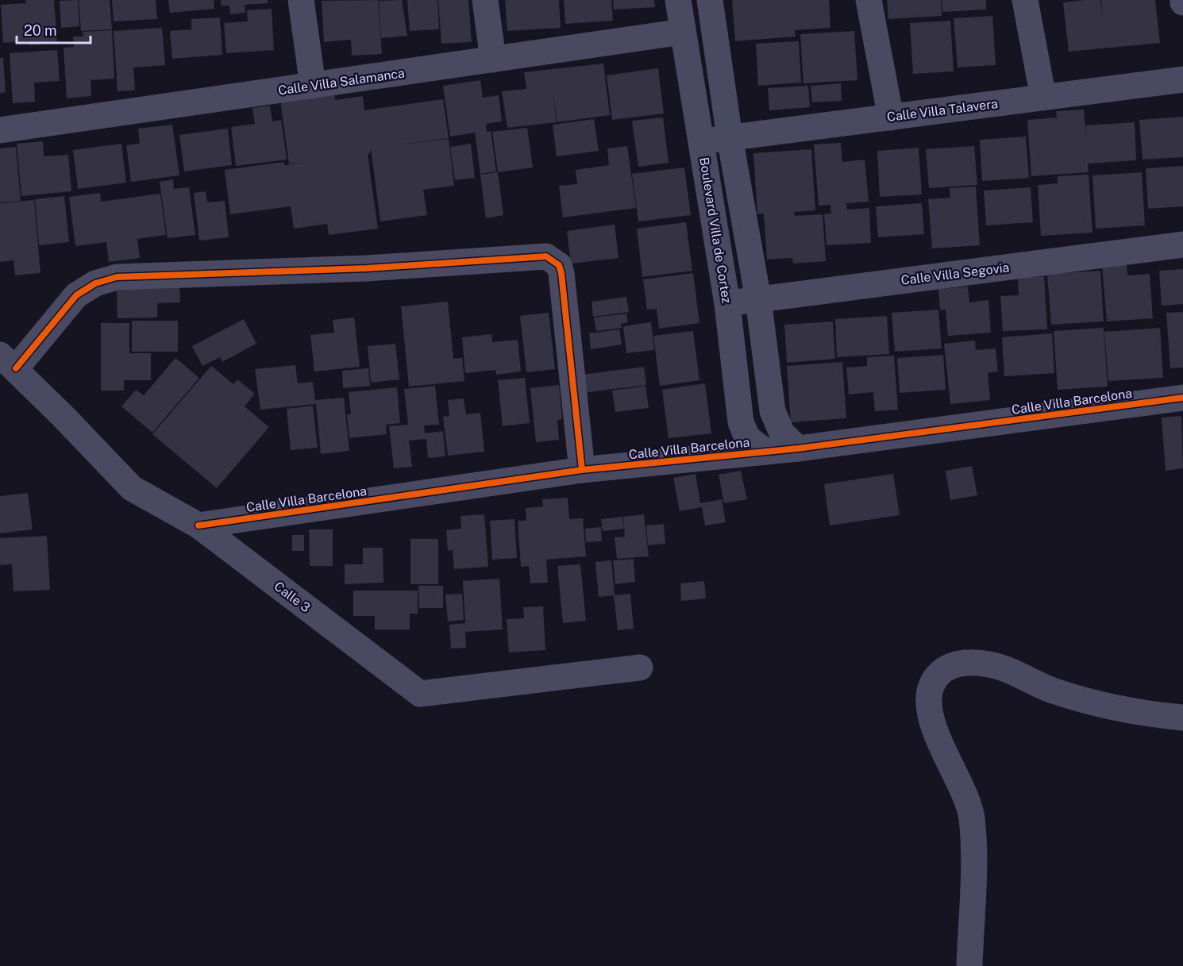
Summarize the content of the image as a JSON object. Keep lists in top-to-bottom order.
{
  "streets": {
    "street": [
      "Calle Villa Salamanca",
      "Calle Villa Talavera",
      "Boulevard Villa de Cortez",
      "Calle Villa Segovia",
      "Calle Villa Barcelona",
      "Calle 3"
    ]
  },
  "crossings": [
    ["Calle Villa Salamanca", "Boulevard Villa de Cortez"],
    ["Calle Villa Talavera", "Boulevard Villa de Cortez"],
    ["Boulevard Villa de Cortez", "Calle Villa Segovia"],
    ["Boulevard Villa de Cortez", "Calle Villa Barcelona"],
    ["Calle Villa Barcelona", "Calle 3"]
  ],
  "scale_bar": "20 m"
}
